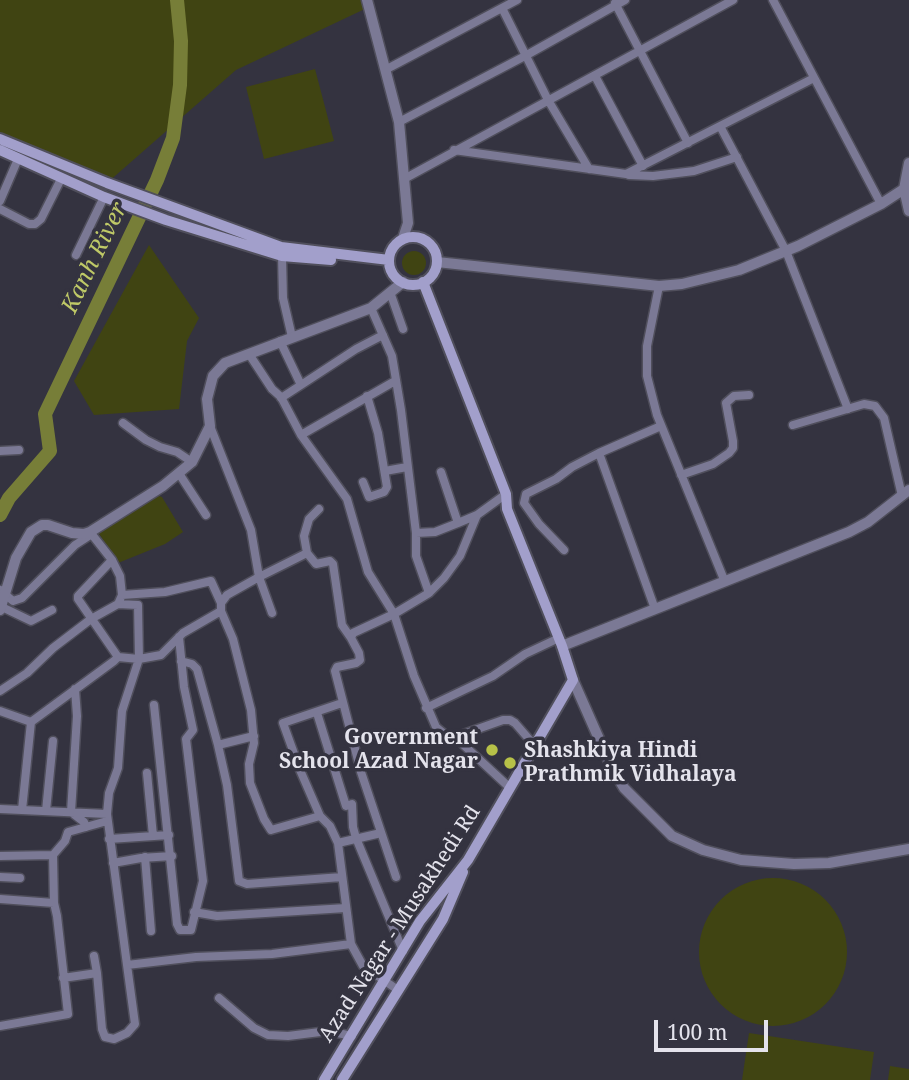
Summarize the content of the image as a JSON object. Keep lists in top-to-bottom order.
{
  "streets": {
    "main road": ["Azad Nagar - Musakhedi Rd"]
  },
  "water": ["Kanh River"],
  "places": ["Government School Azad Nagar", "Shashkiya Hindi Prathmik Vidhalaya"],
  "scale_bar": "100 m"
}
